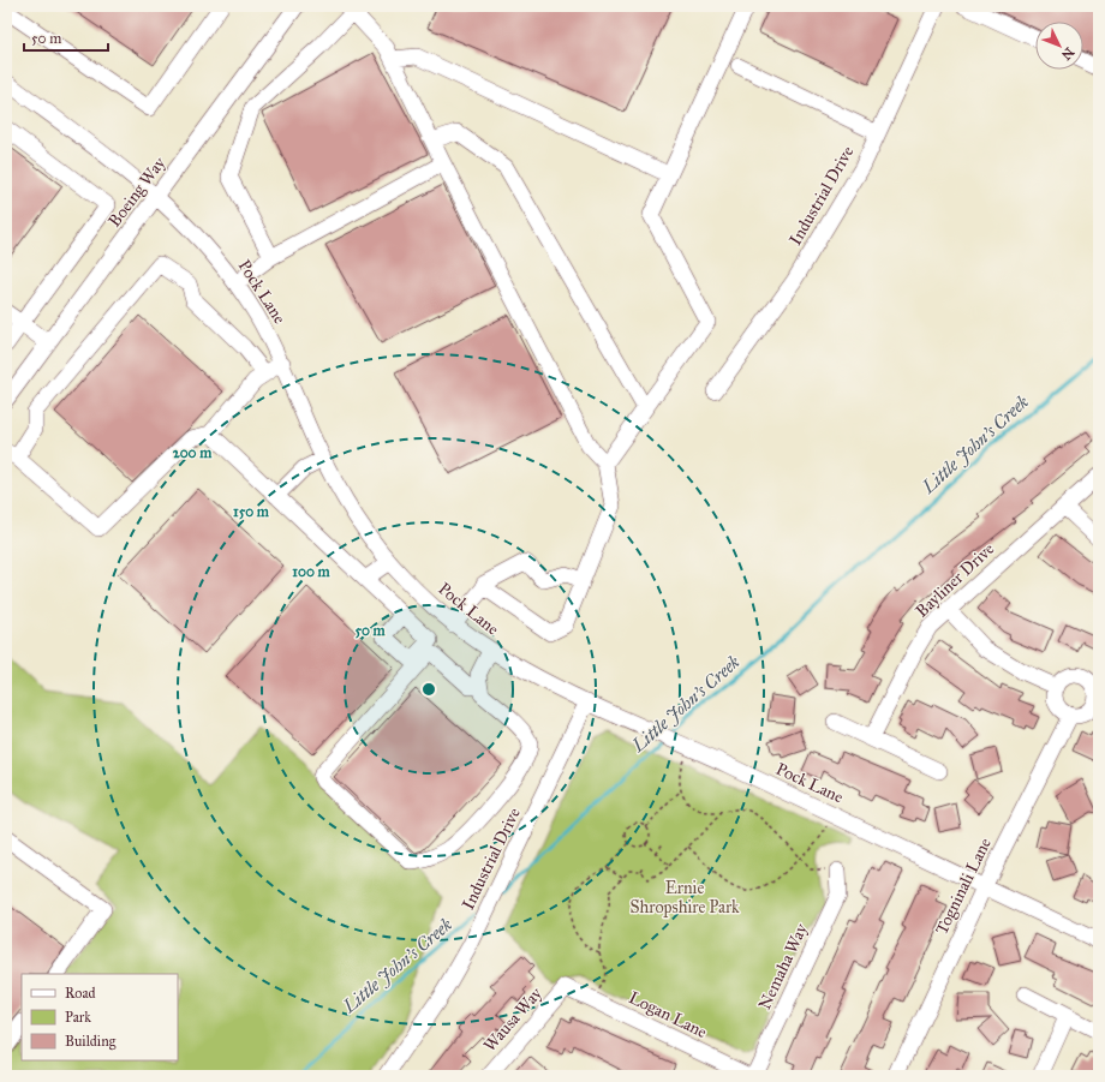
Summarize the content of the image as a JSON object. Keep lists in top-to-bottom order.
{
  "streets": {
    "street": [
      "Boeing Way",
      "Industrial Drive",
      "Pock Lane",
      "Bayliner Drive",
      "Togninali Lane",
      "Nemaha Way",
      "Logan Lane",
      "Wausa Way"
    ]
  },
  "crossings": [
    ["Boeing Way", "Pock Lane"],
    ["Industrial Drive", "Pock Lane"],
    ["Pock Lane", "Togninali Lane"],
    ["Nemaha Way", "Logan Lane"],
    ["Logan Lane", "Wausa Way"]
  ],
  "water": ["Little John's Creek"],
  "parks": ["Ernie Shropshire Park"],
  "legend": ["Road", "Park", "Building"],
  "scale_bar": "50 m",
  "north": "bottom right",
  "rings": [
    "200 m",
    "150 m",
    "100 m",
    "50 m"
  ]
}
